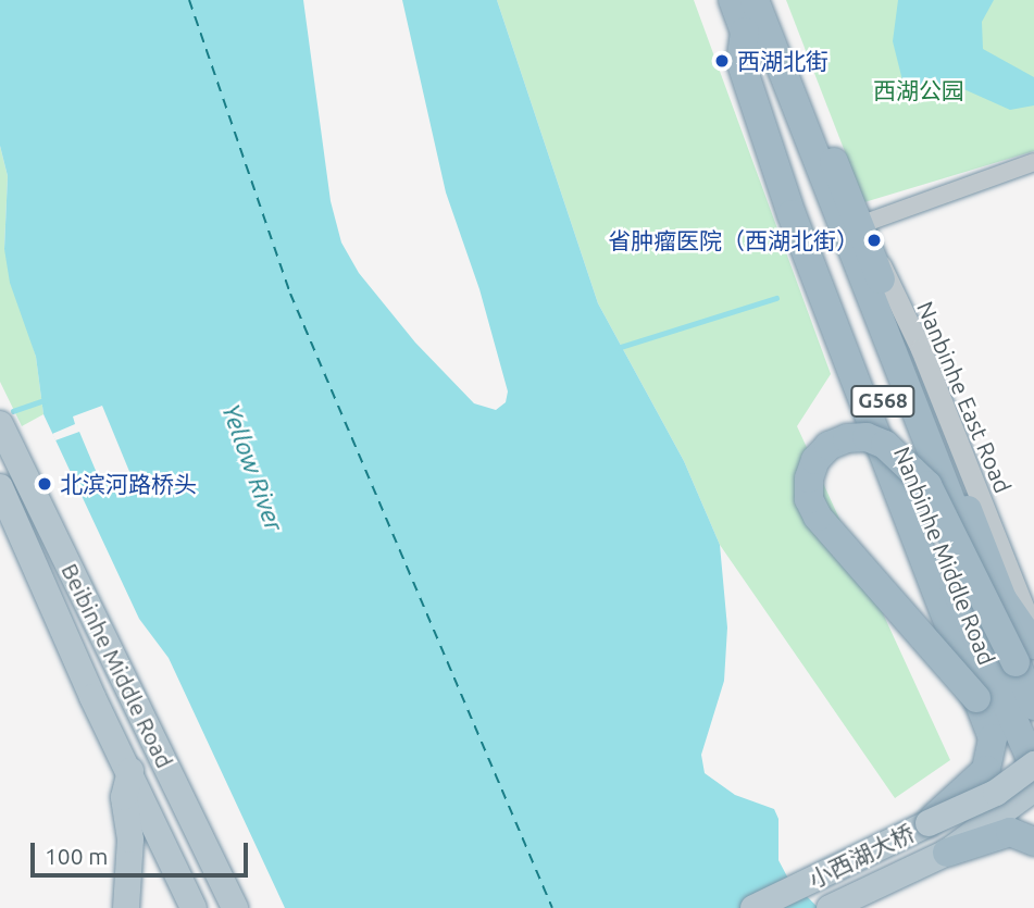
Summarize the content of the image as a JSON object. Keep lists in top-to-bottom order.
{
  "streets": {
    "highway": ["G568", "Nanbinhe Middle Road"],
    "main road": ["Beibinhe Middle Road", "小西湖大桥"],
    "street": ["Nanbinhe East Road"]
  },
  "crossings": [
    ["Nanbinhe Middle Road", "小西湖大桥"]
  ],
  "water": ["Yellow River"],
  "parks": ["西湖公园"],
  "places": ["西湖北街", "省肿瘤医院（西湖北街）", "北滨河路桥头"],
  "scale_bar": "100 m"
}
